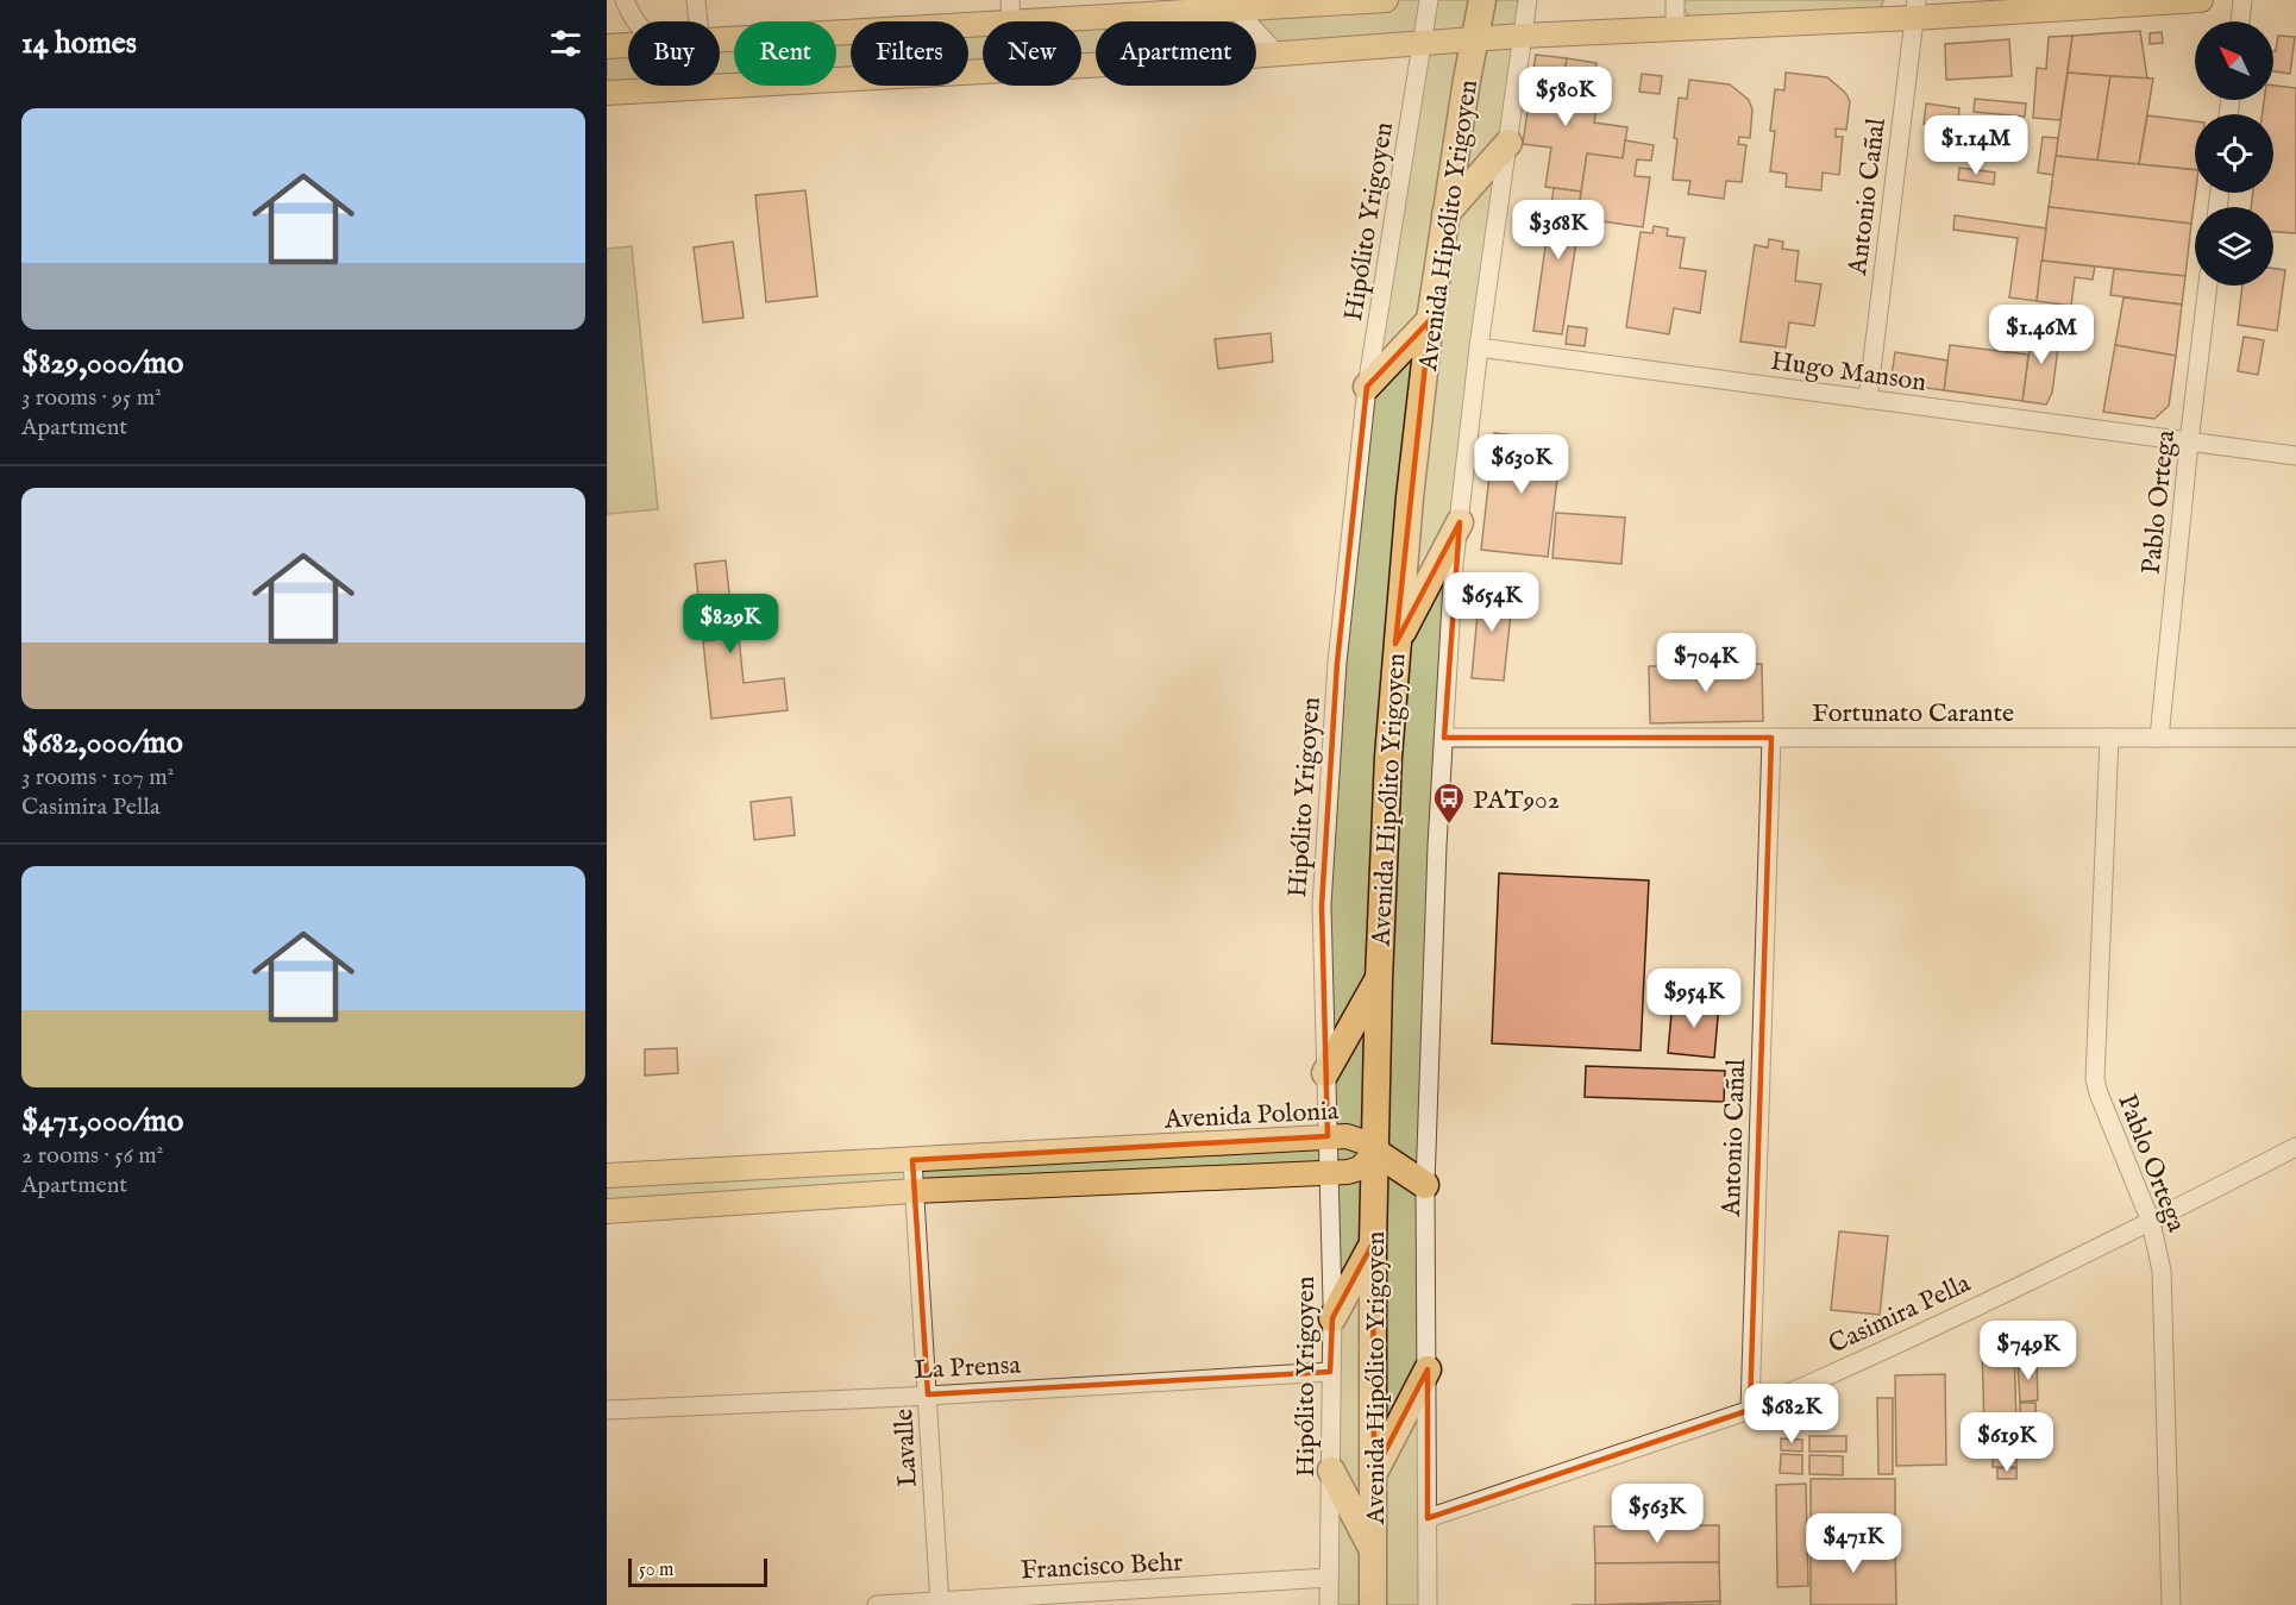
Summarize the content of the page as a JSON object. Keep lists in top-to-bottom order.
{
  "streets": {
    "highway": ["Avenida Hipólito Yrigoyen"],
    "main road": ["Avenida Polonia"],
    "street": [
      "Antonio Cañal",
      "Hipólito Yrigoyen",
      "Hugo Manson",
      "Pablo Ortega",
      "Fortunato Carante",
      "Casimira Pella",
      "La Prensa",
      "Lavalle",
      "Francisco Behr"
    ]
  },
  "crossings": [
    ["Antonio Cañal", "Hugo Manson"],
    ["Antonio Cañal", "Fortunato Carante"],
    ["Antonio Cañal", "Casimira Pella"],
    ["Hipólito Yrigoyen", "Avenida Polonia"],
    ["Hipólito Yrigoyen", "La Prensa"],
    ["Hipólito Yrigoyen", "Francisco Behr"],
    ["Avenida Hipólito Yrigoyen", "Avenida Polonia"],
    ["Hugo Manson", "Pablo Ortega"],
    ["Pablo Ortega", "Fortunato Carante"],
    ["Pablo Ortega", "Casimira Pella"],
    ["Avenida Polonia", "Lavalle"],
    ["La Prensa", "Lavalle"],
    ["Lavalle", "Francisco Behr"]
  ],
  "places": {
    "bus stop": ["PAT902"]
  },
  "scale_bar": "50 m",
  "north": "top left",
  "page": {
    "heading": "14 homes",
    "chip": [
      "Buy",
      "Rent",
      "Filters",
      "New",
      "Apartment"
    ],
    "price": [
      "$580K",
      "$1.14M",
      "$368K",
      "$1.46M",
      "$630K",
      "$654K",
      "$829K",
      "$704K",
      "$954K",
      "$749K",
      "$682K",
      "$619K",
      "$563K",
      "$471K"
    ],
    "list": [
      {
        "name": "$829,000/mo",
        "note": "3 rooms · 95 m² · Apartment"
      },
      {
        "name": "$682,000/mo",
        "note": "3 rooms · 107 m² · Casimira Pella"
      },
      {
        "name": "$471,000/mo",
        "note": "2 rooms · 56 m² · Apartment"
      }
    ],
    "scale": "50 m"
  }
}
